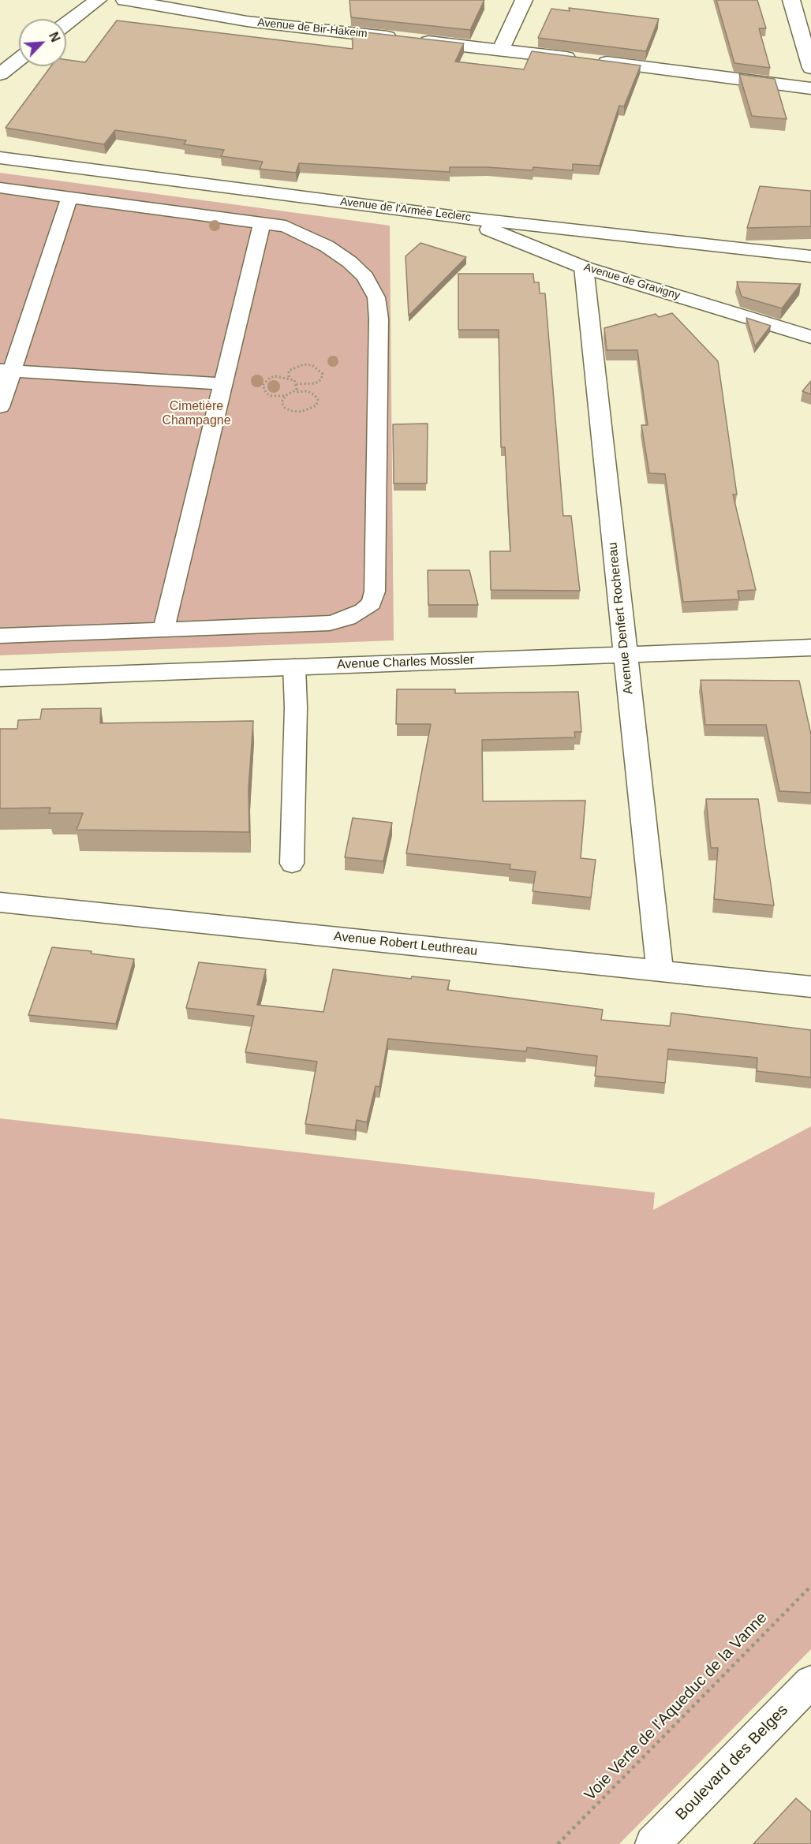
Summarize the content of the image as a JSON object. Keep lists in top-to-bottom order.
{
  "streets": {
    "street": [
      "Avenue de Bir-Hakeim",
      "Avenue de l'Armée Leclerc",
      "Avenue de Gravigny",
      "Avenue Denfert Rochereau",
      "Avenue Charles Mossler",
      "Avenue Robert Leuthreau",
      "Boulevard des Belges"
    ],
    "path": ["Voie Verte de l'Aqueduc de la Vanne"]
  },
  "crossings": [
    ["Avenue de l'Armée Leclerc", "Avenue de Gravigny"],
    ["Avenue de Gravigny", "Avenue Denfert Rochereau"],
    ["Avenue Denfert Rochereau", "Avenue Charles Mossler"],
    ["Avenue Denfert Rochereau", "Avenue Robert Leuthreau"]
  ],
  "parks": ["Cimetière Champagne"],
  "north": "top right"
}
